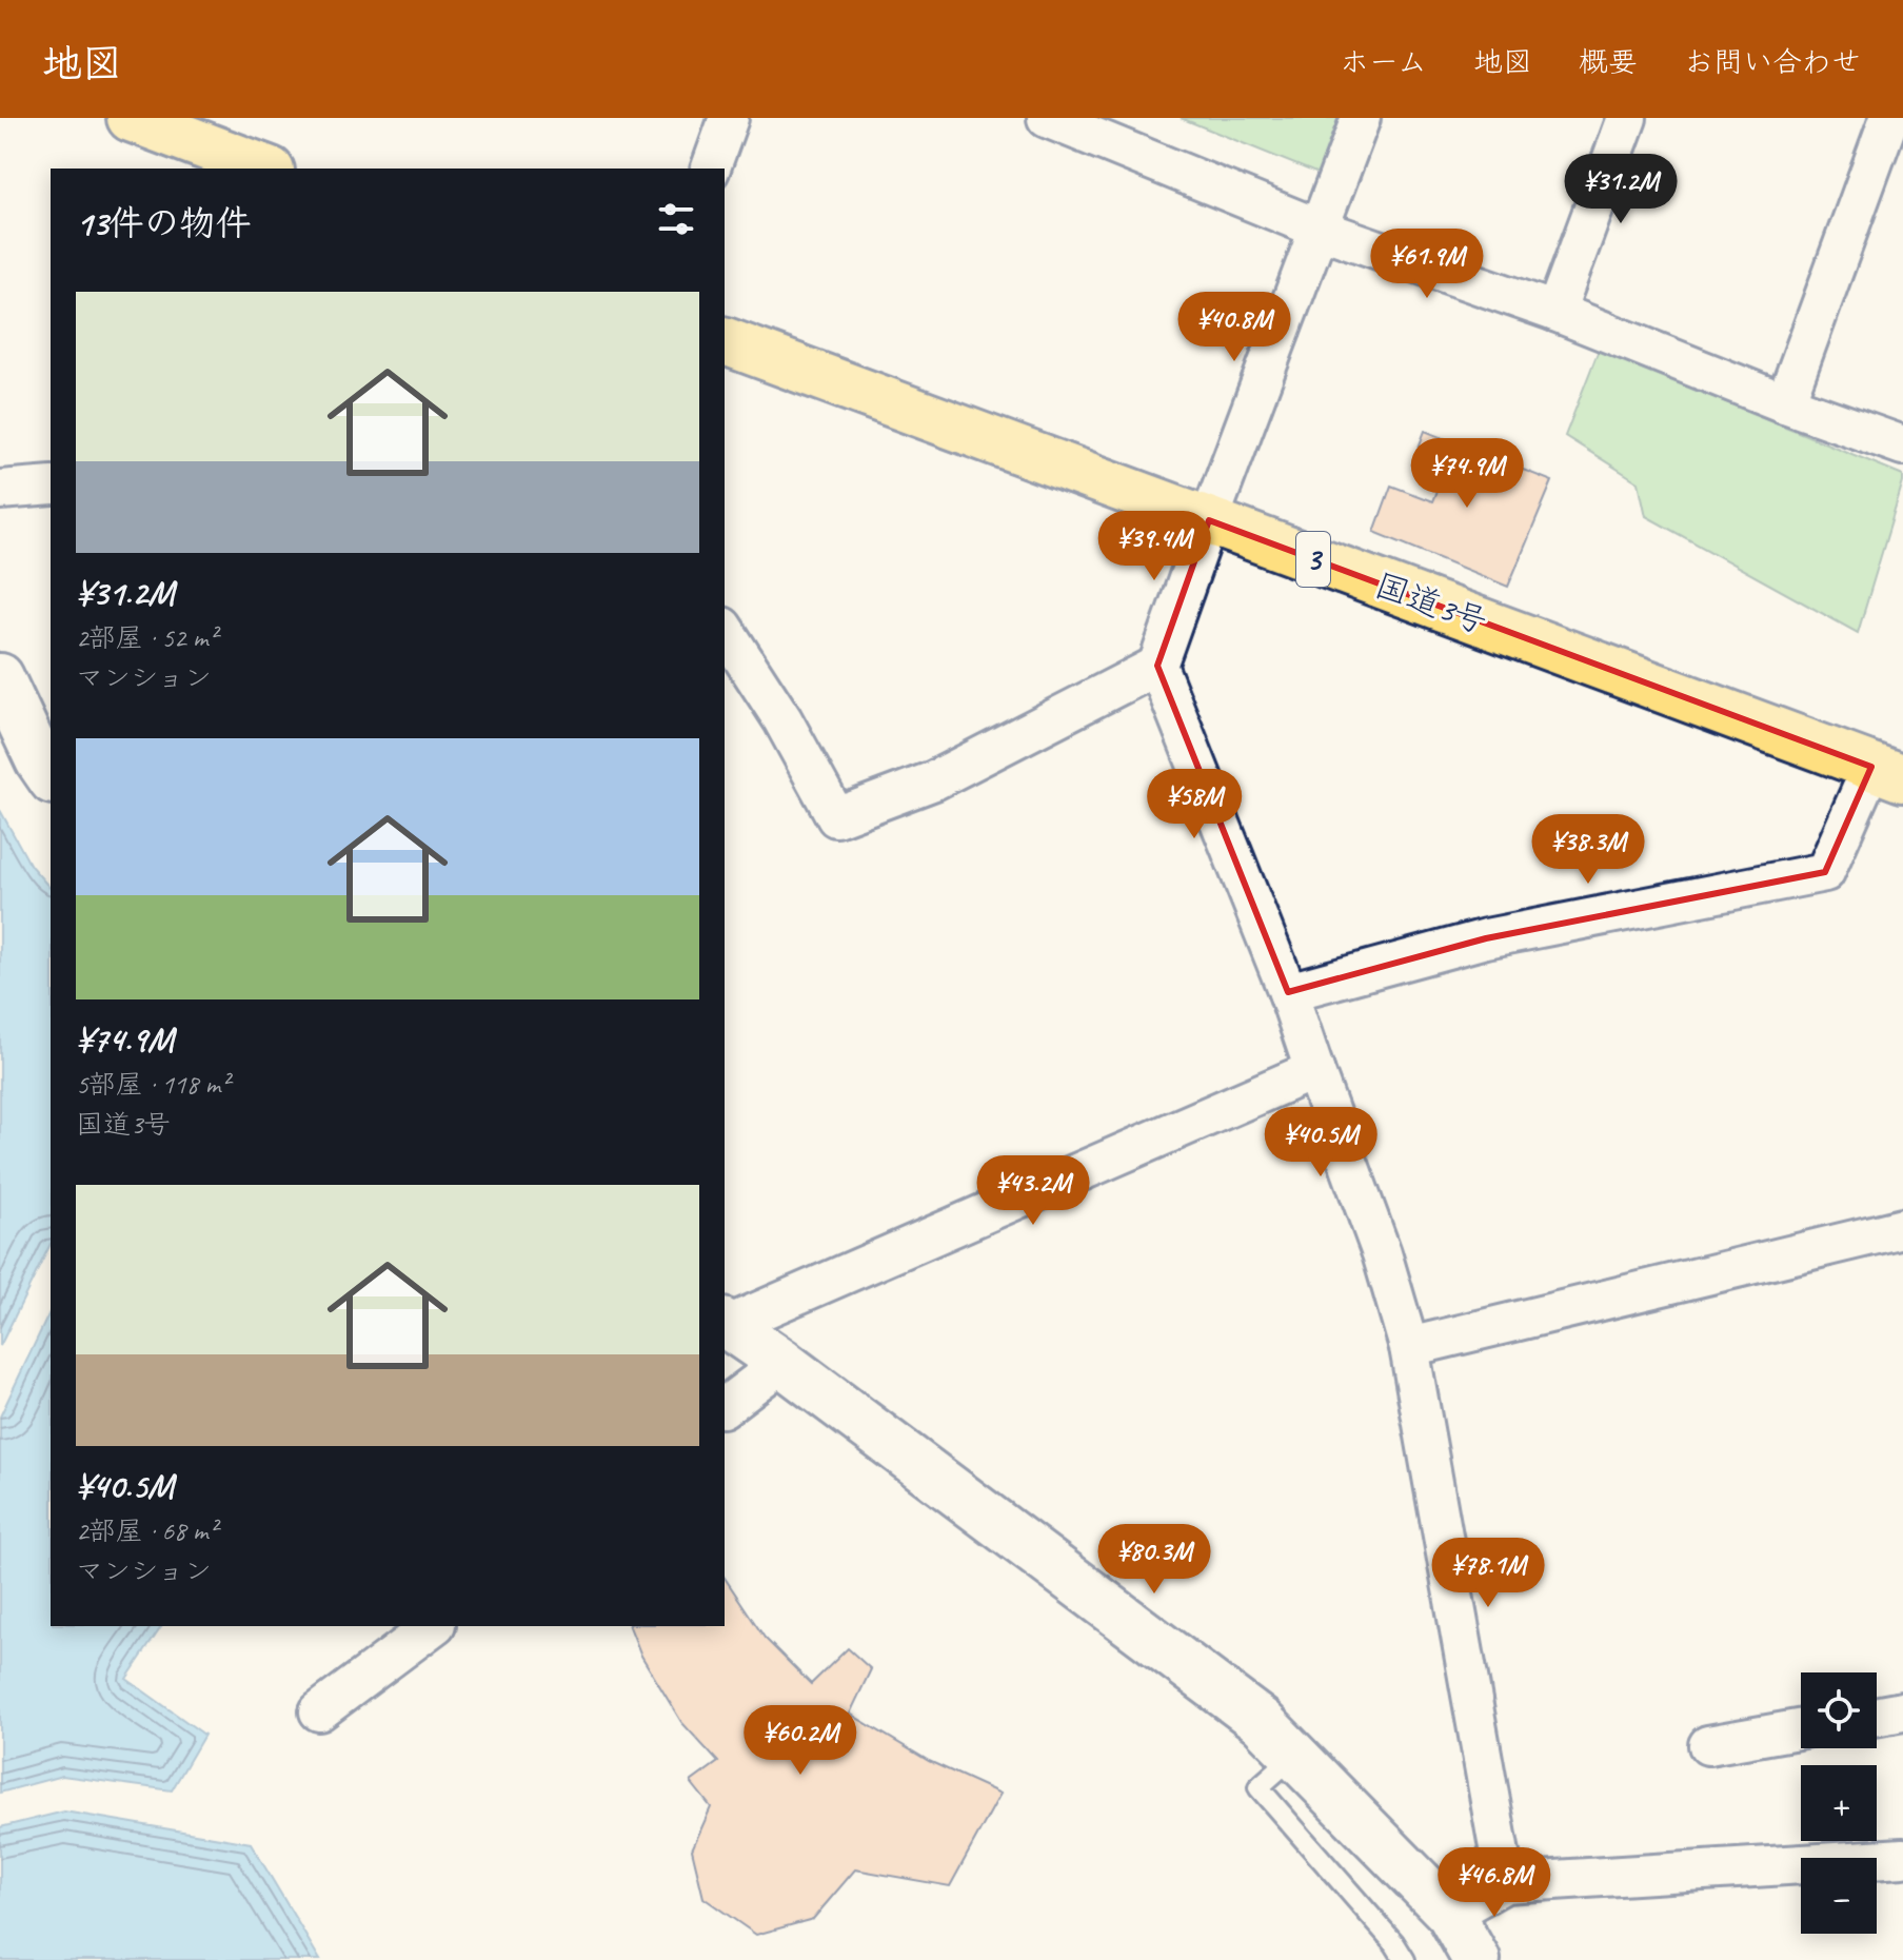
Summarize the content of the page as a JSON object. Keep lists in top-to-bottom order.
{
  "streets": {
    "highway": ["3", "国道3号"]
  },
  "page": {
    "header": "地図",
    "nav": [
      "ホーム",
      "地図",
      "概要",
      "お問い合わせ"
    ],
    "price": [
      "¥31.2M",
      "¥61.9M",
      "¥40.8M",
      "¥74.9M",
      "¥39.4M",
      "¥58M",
      "¥38.3M",
      "¥40.5M",
      "¥43.2M",
      "¥80.3M",
      "¥78.1M",
      "¥60.2M",
      "¥46.8M"
    ],
    "heading": "13件の物件",
    "list": [
      {
        "name": "¥31.2M",
        "note": "2部屋 · 52 m² · マンション"
      },
      {
        "name": "¥74.9M",
        "note": "5部屋 · 118 m² · 国道3号"
      },
      {
        "name": "¥40.5M",
        "note": "2部屋 · 68 m² · マンション"
      }
    ],
    "map_buttons": ["+", "−"]
  }
}
